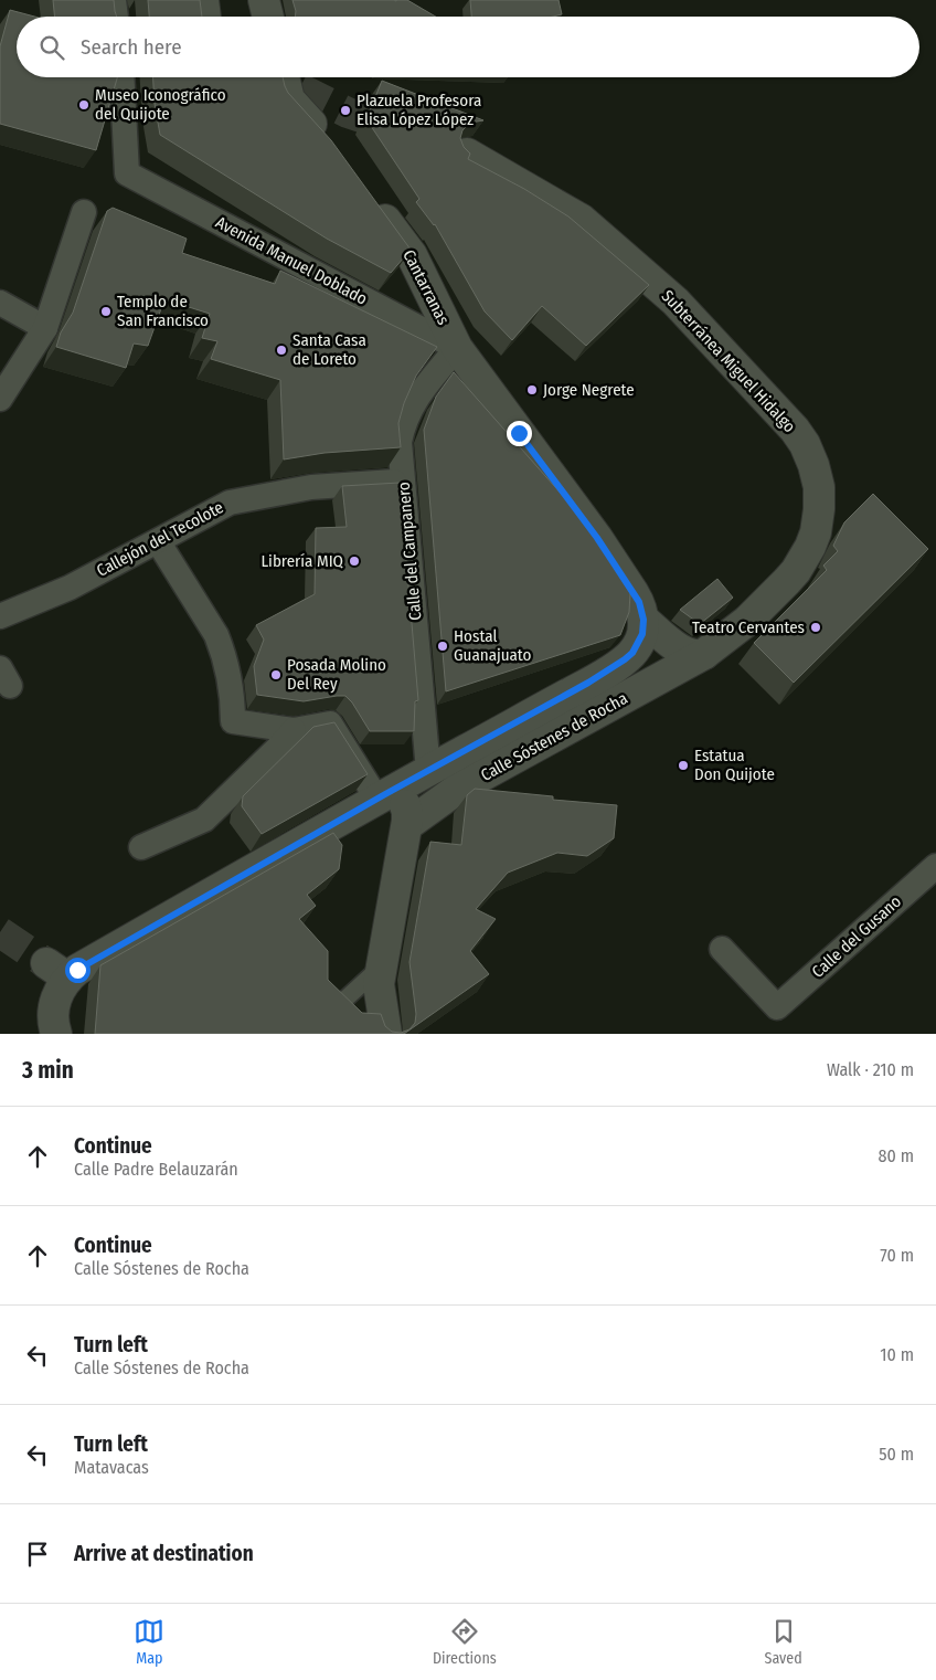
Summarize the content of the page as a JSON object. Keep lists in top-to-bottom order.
{
  "streets": {
    "street": [
      "Avenida Manuel Doblado",
      "Cantarranas",
      "Subterránea Miguel Hidalgo",
      "Callejón del Tecolote",
      "Calle del Campanero",
      "Calle Sóstenes de Rocha",
      "Calle del Gusano"
    ]
  },
  "crossings": [
    ["Avenida Manuel Doblado", "Cantarranas"],
    ["Avenida Manuel Doblado", "Calle del Campanero"],
    ["Cantarranas", "Calle del Campanero"],
    ["Cantarranas", "Calle Sóstenes de Rocha"],
    ["Subterránea Miguel Hidalgo", "Calle Sóstenes de Rocha"],
    ["Calle del Campanero", "Calle Sóstenes de Rocha"]
  ],
  "places": [
    "Museo Iconográfico del Quijote",
    "Plazuela Profesora Elisa López López",
    "Templo de San Francisco",
    "Santa Casa de Loreto",
    "Jorge Negrete",
    "Librería MIQ",
    "Teatro Cervantes",
    "Hostal Guanajuato",
    "Posada Molino Del Rey",
    "Estatua Don Quijote"
  ],
  "page": {
    "search": "Search here",
    "heading": ["3 min", "Walk · 210 m"],
    "list": [
      ["Continue", "Calle Padre Belauzarán", "80 m"],
      ["Continue", "Calle Sóstenes de Rocha", "70 m"],
      ["Turn left", "Calle Sóstenes de Rocha", "10 m"],
      ["Turn left", "Matavacas", "50 m"],
      "Arrive at destination"
    ],
    "nav": ["Map", "Directions", "Saved"]
  }
}
